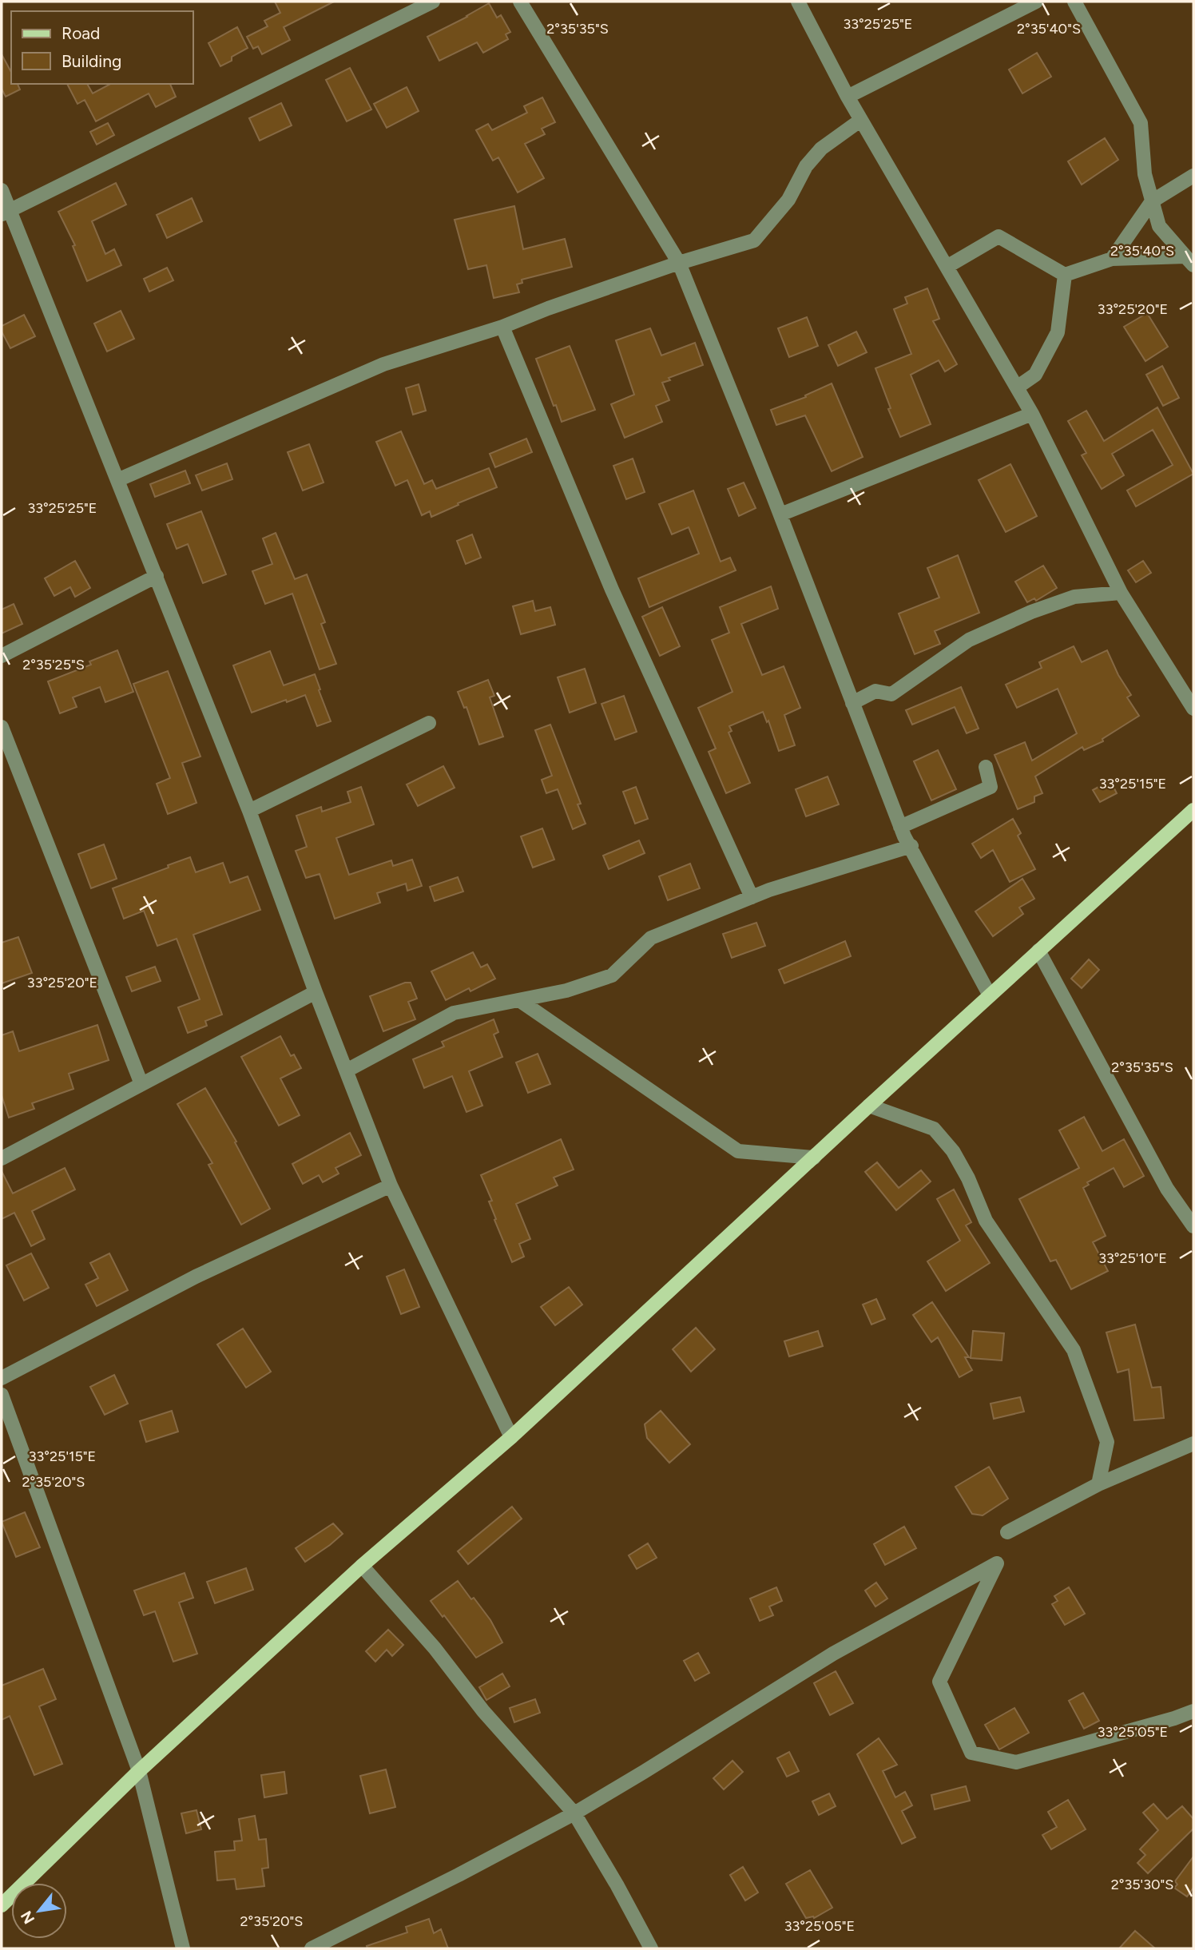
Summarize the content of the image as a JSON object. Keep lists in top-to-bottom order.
{
  "legend": ["Road", "Building"],
  "north": "bottom left",
  "coordinates": [
    "33°25'25\"E",
    "2°35'35\"S",
    "2°35'40\"S",
    "33°25'20\"E",
    "2°35'25\"S",
    "33°25'15\"E",
    "33°25'10\"E",
    "2°35'20\"S",
    "33°25'05\"E",
    "2°35'30\"S"
  ]
}
